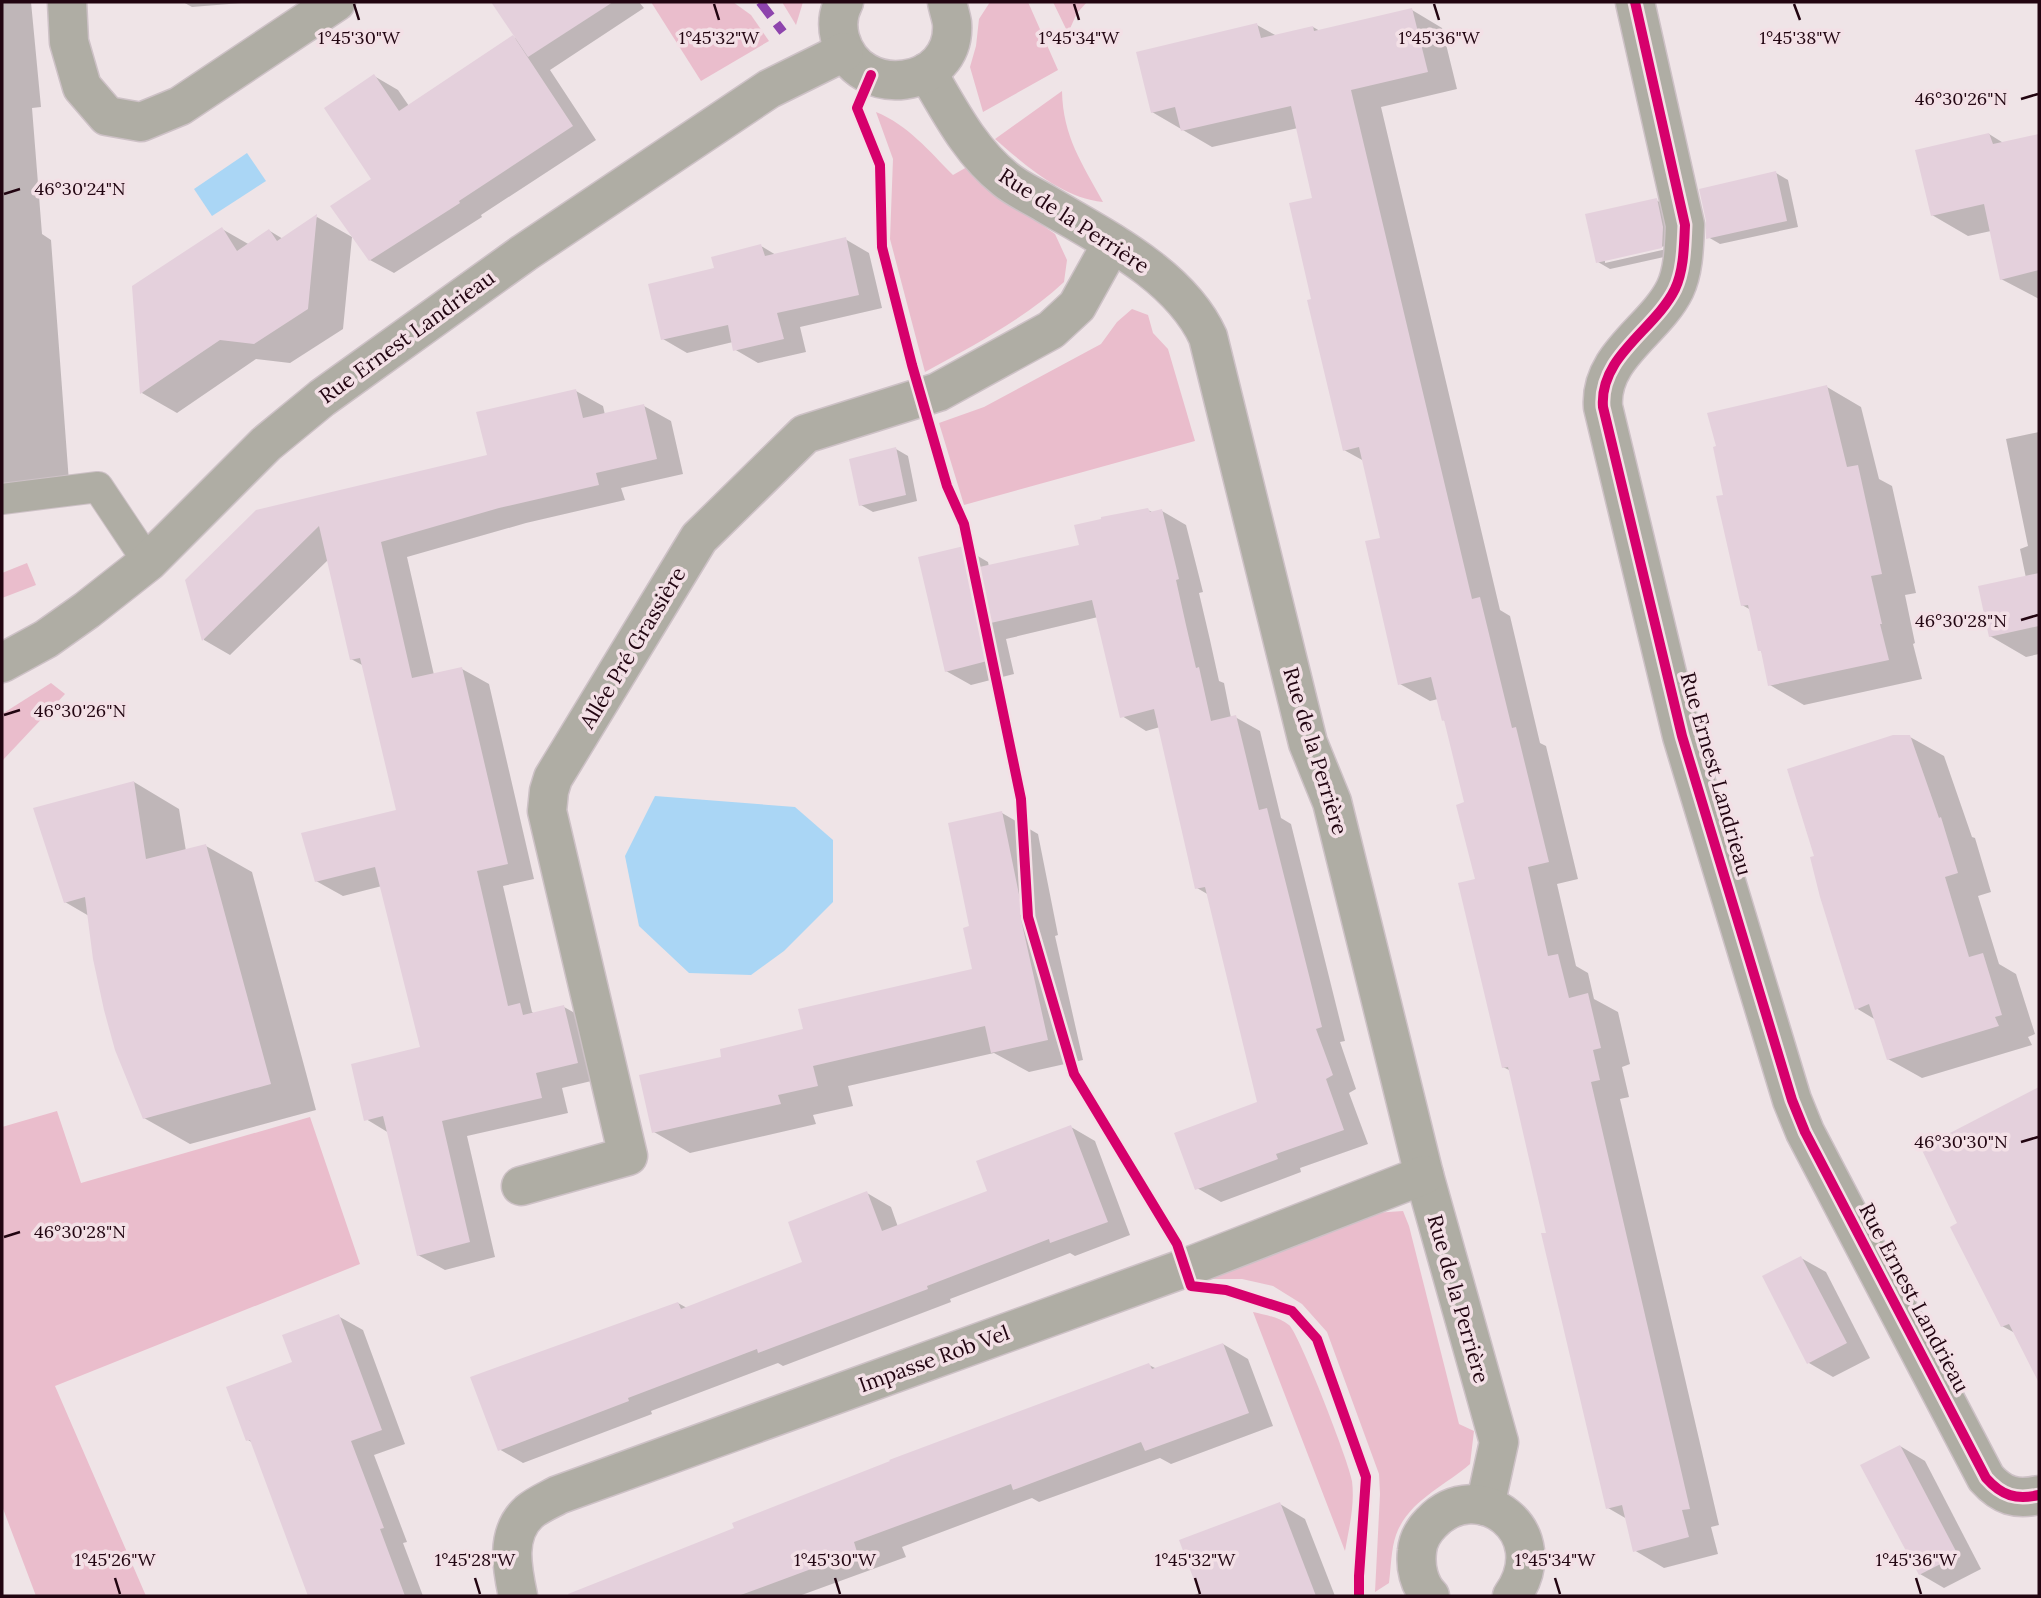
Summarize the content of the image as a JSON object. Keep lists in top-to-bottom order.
{
  "streets": {
    "street": [
      "Rue de la Perrière",
      "Rue Ernest Landrieau",
      "Allée Pré Grassière",
      "Impasse Rob Vel"
    ]
  },
  "crossings": [
    ["Rue de la Perrière", "Allée Pré Grassière"],
    ["Rue de la Perrière", "Impasse Rob Vel"]
  ],
  "coordinates": [
    "1°45'30\"W",
    "1°45'32\"W",
    "1°45'34\"W",
    "1°45'36\"W",
    "1°45'38\"W",
    "46°30'26\"N",
    "46°30'24\"N",
    "46°30'28\"N",
    "46°30'30\"N",
    "1°45'26\"W",
    "1°45'28\"W"
  ]
}
